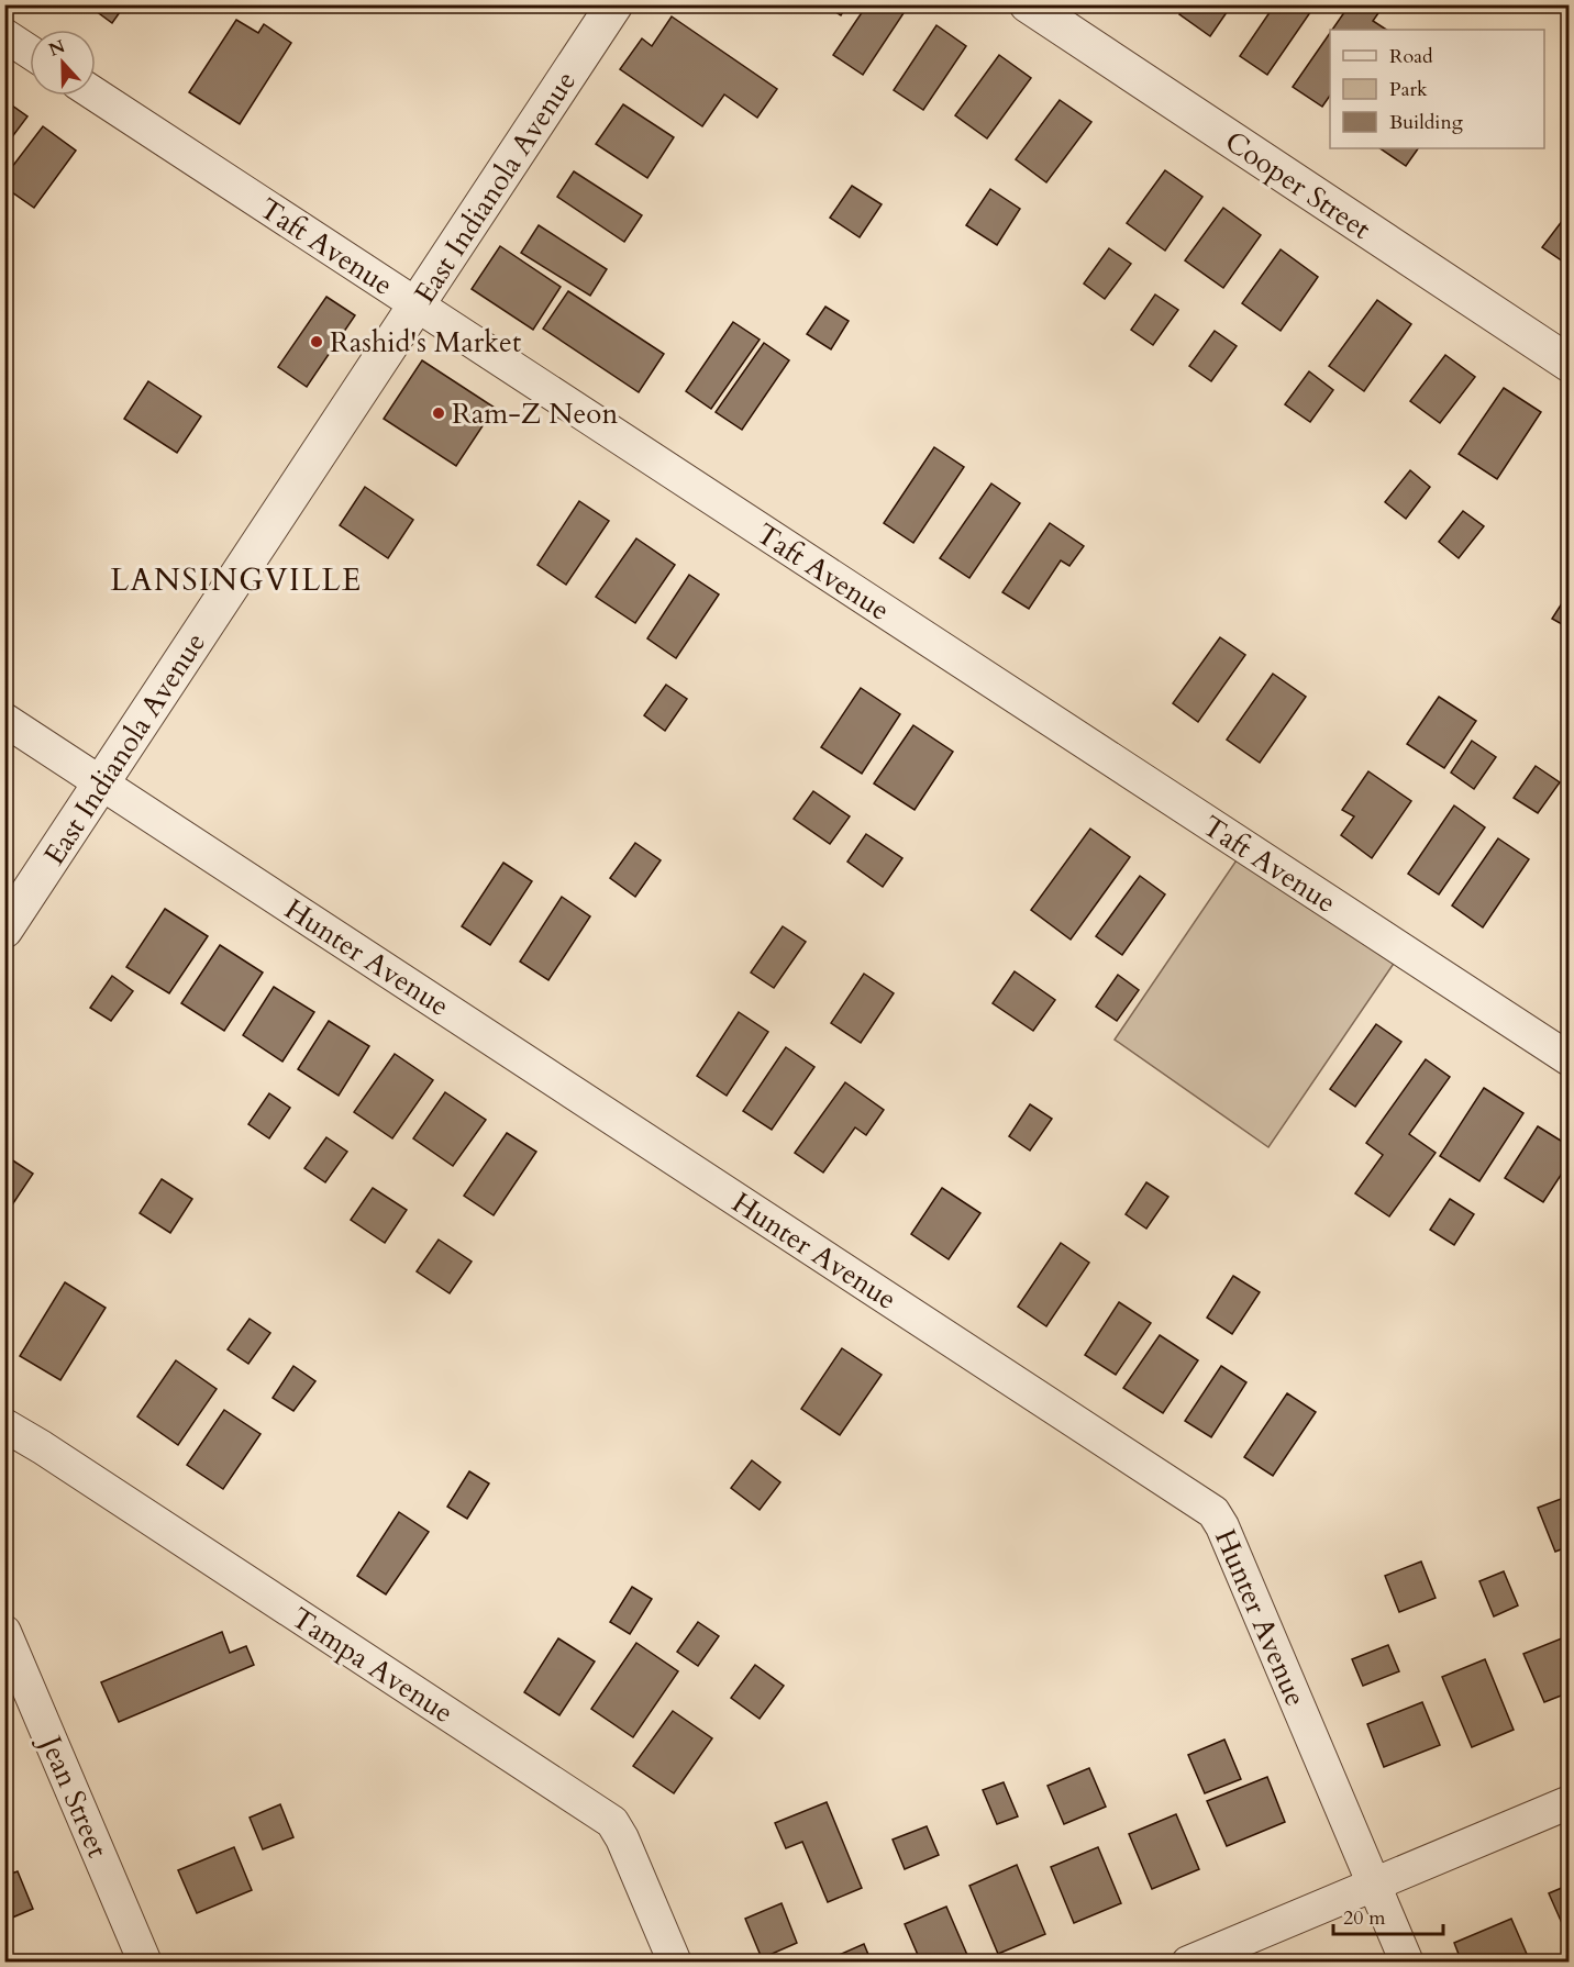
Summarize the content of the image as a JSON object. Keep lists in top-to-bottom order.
{
  "streets": {
    "street": [
      "Cooper Street",
      "East Indianola Avenue",
      "Taft Avenue",
      "Hunter Avenue",
      "Tampa Avenue",
      "Jean Street"
    ]
  },
  "crossings": [
    ["East Indianola Avenue", "Taft Avenue"],
    ["East Indianola Avenue", "Hunter Avenue"]
  ],
  "districts": ["LANSINGVILLE"],
  "places": ["Rashid's Market", "Ram-Z Neon"],
  "legend": ["Road", "Park", "Building"],
  "scale_bar": "20 m",
  "north": "top"
}
